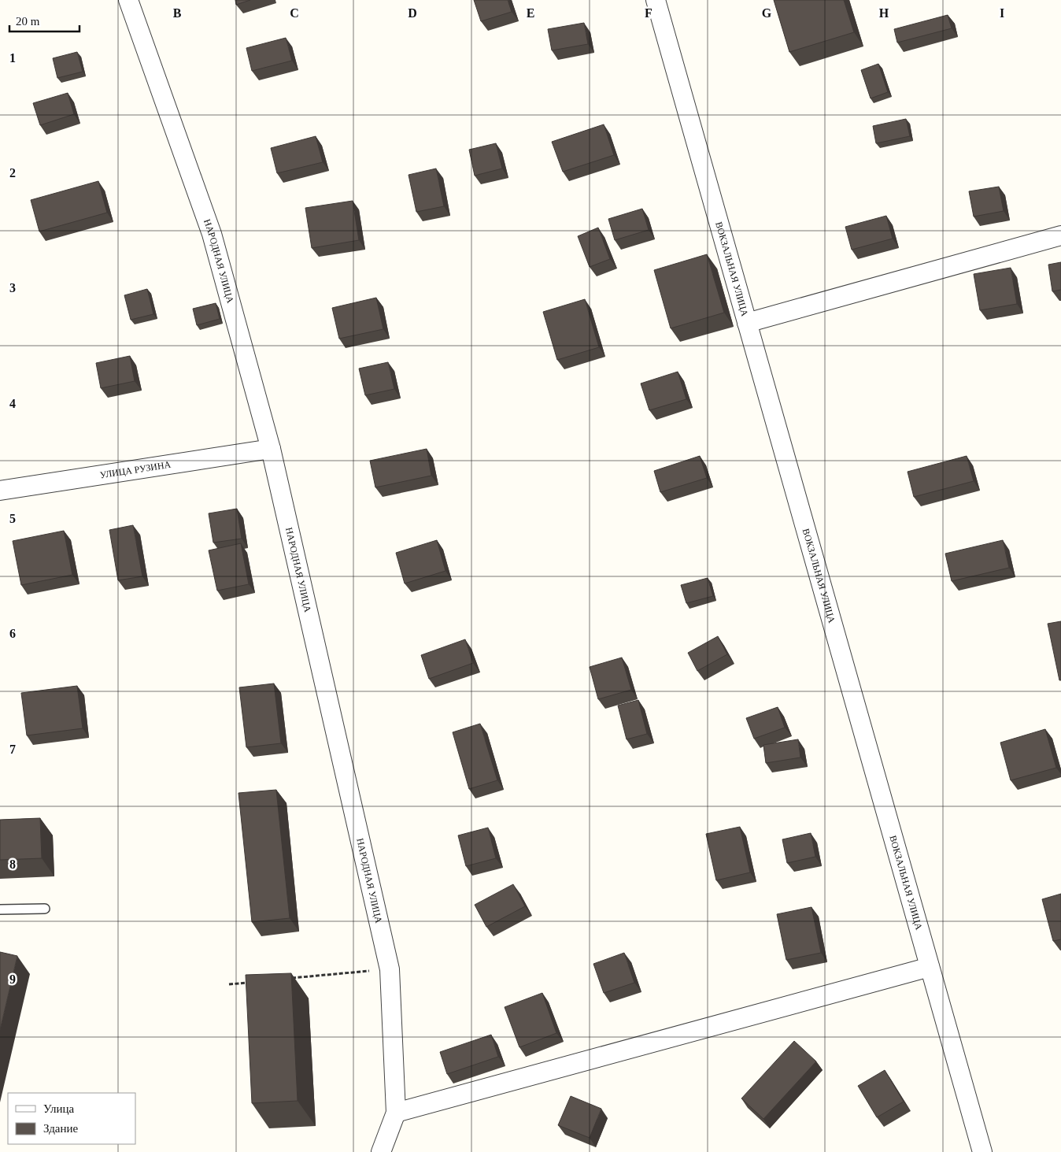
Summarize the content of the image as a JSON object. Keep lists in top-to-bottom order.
{
  "streets": {
    "street": ["НАРОДНАЯ УЛИЦА", "ВОКЗАЛЬНАЯ УЛИЦА", "УЛИЦА РУЗИНА"]
  },
  "crossings": [
    ["НАРОДНАЯ УЛИЦА", "УЛИЦА РУЗИНА"]
  ],
  "legend": ["Улица", "Здание"],
  "scale_bar": "20 m",
  "grid": {
    "columns": [
      "B",
      "C",
      "D",
      "E",
      "F",
      "G",
      "H",
      "I"
    ],
    "rows": [
      "1",
      "2",
      "3",
      "4",
      "5",
      "6",
      "7",
      "8",
      "9"
    ]
  }
}
